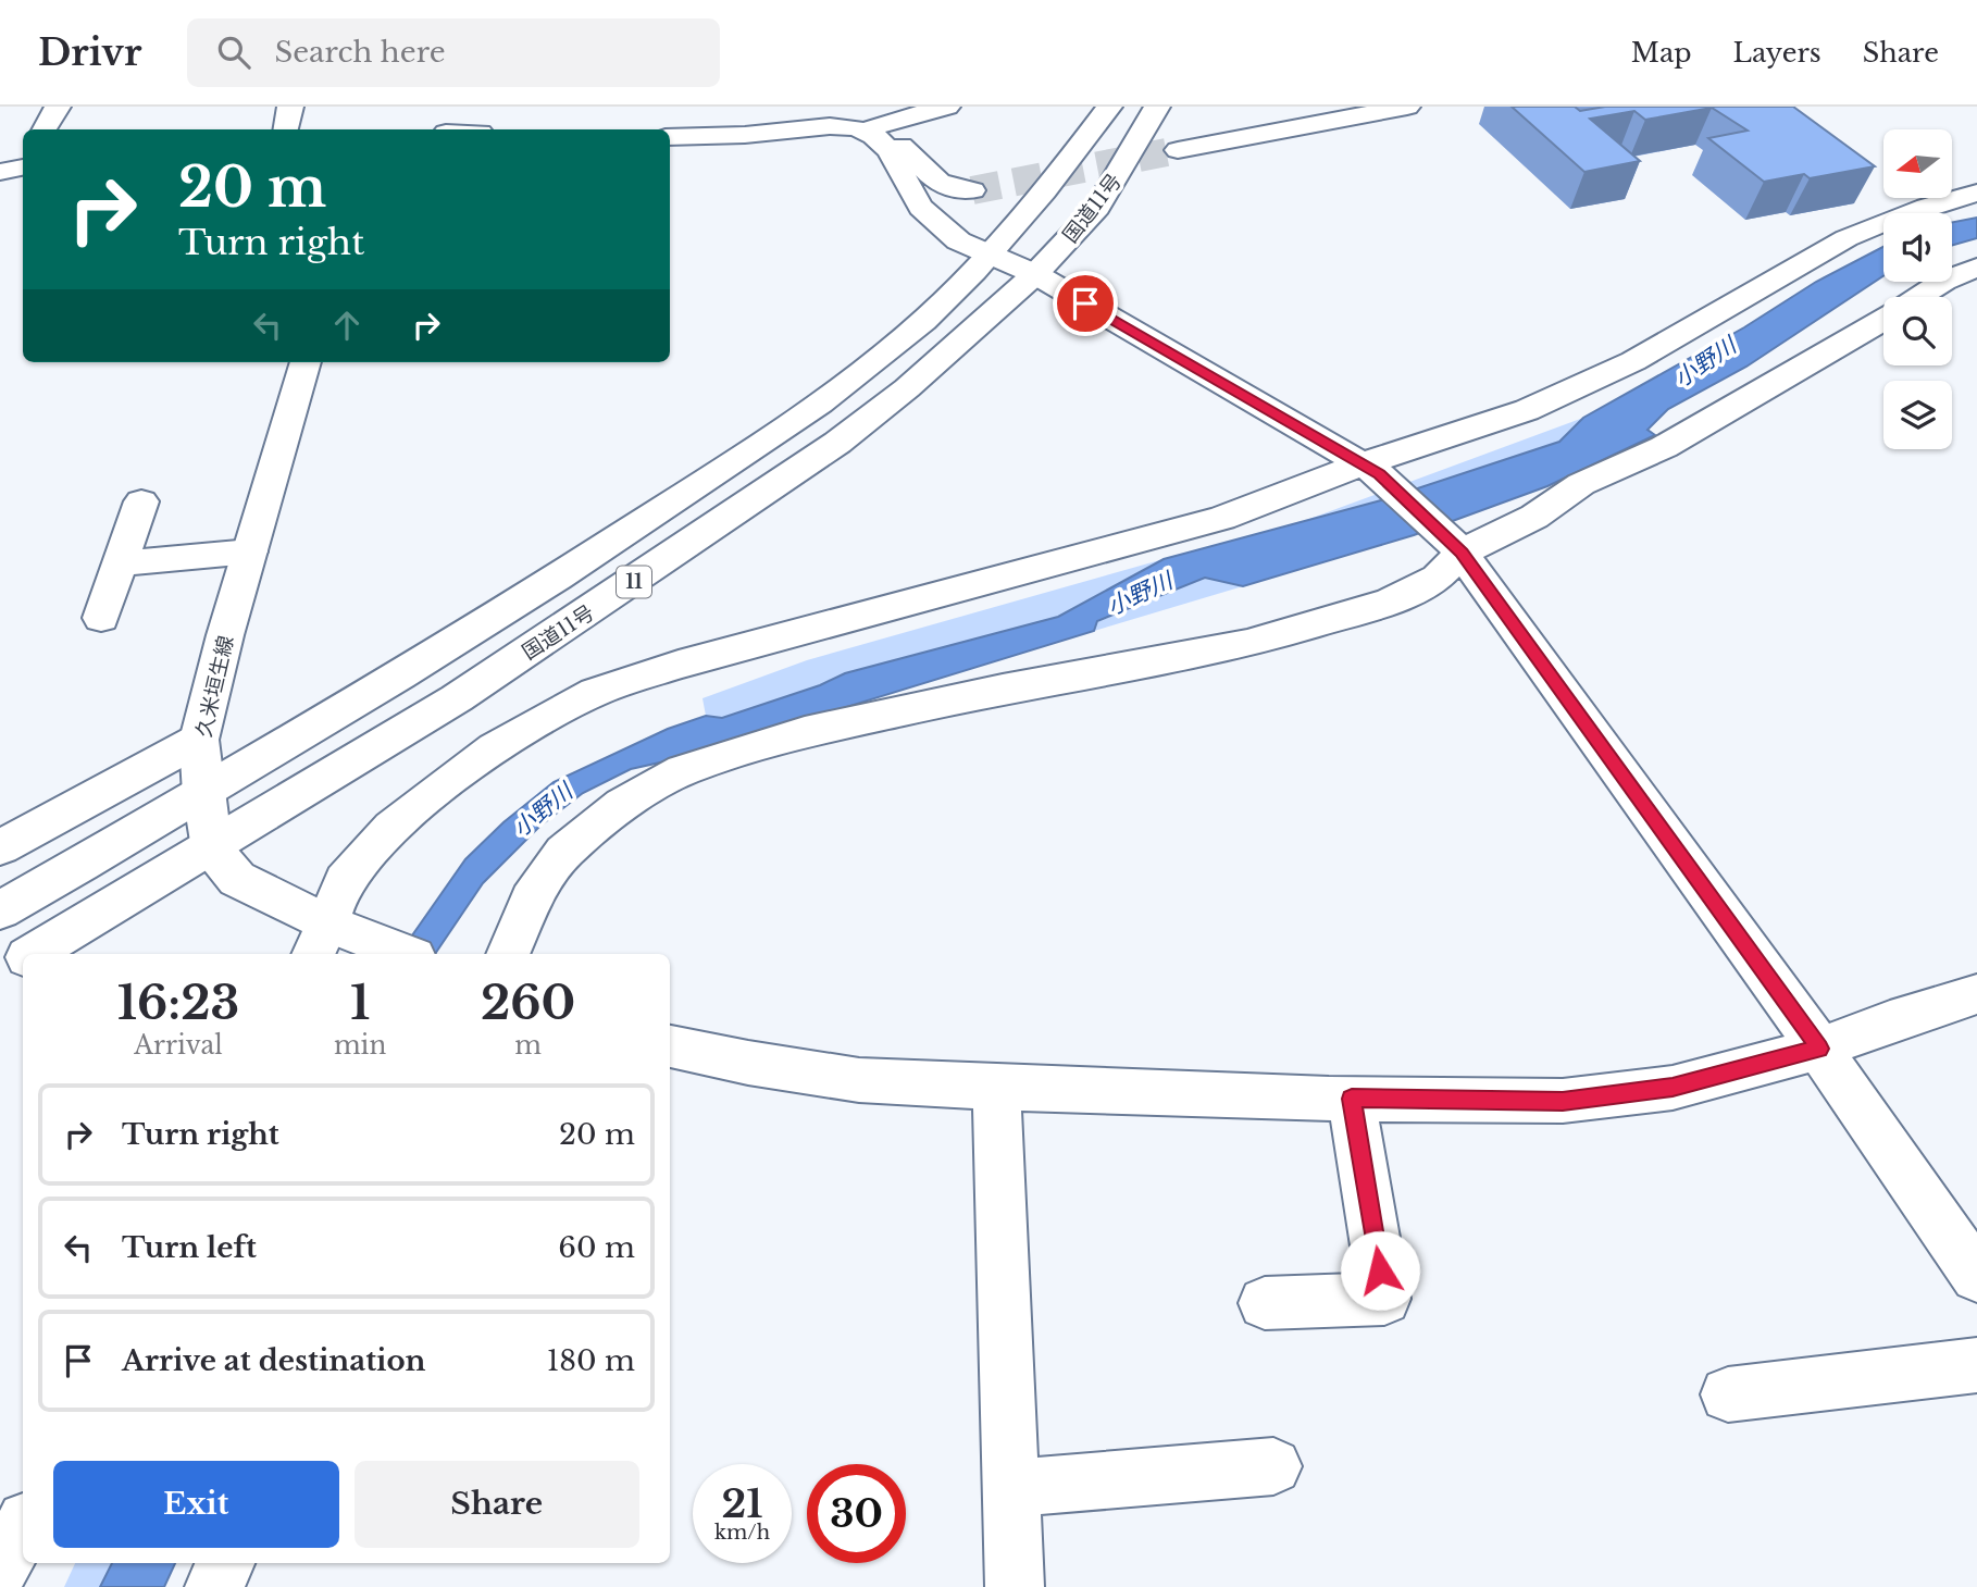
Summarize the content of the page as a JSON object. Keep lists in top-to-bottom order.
{
  "streets": {
    "main road": ["国道11号", "11", "久米垣生線"]
  },
  "crossings": [
    ["国道11号", "久米垣生線"],
    ["11", "久米垣生線"]
  ],
  "water": ["小野川"],
  "north": "left",
  "page": {
    "header": "Drivr",
    "search": "Search here",
    "nav": ["Map", "Layers", "Share"],
    "turn": ["20 m", "Turn right"],
    "eta": [
      "16:23",
      "Arrival",
      "1",
      "min",
      "260",
      "m"
    ],
    "list": [
      {
        "name": "Turn right",
        "value": "20 m"
      },
      {
        "name": "Turn left",
        "value": "60 m"
      },
      {
        "name": "Arrive at destination",
        "value": "180 m"
      }
    ],
    "buttons": ["Exit", "Share"],
    "speed": "21 km/h",
    "limit": "30"
  }
}
